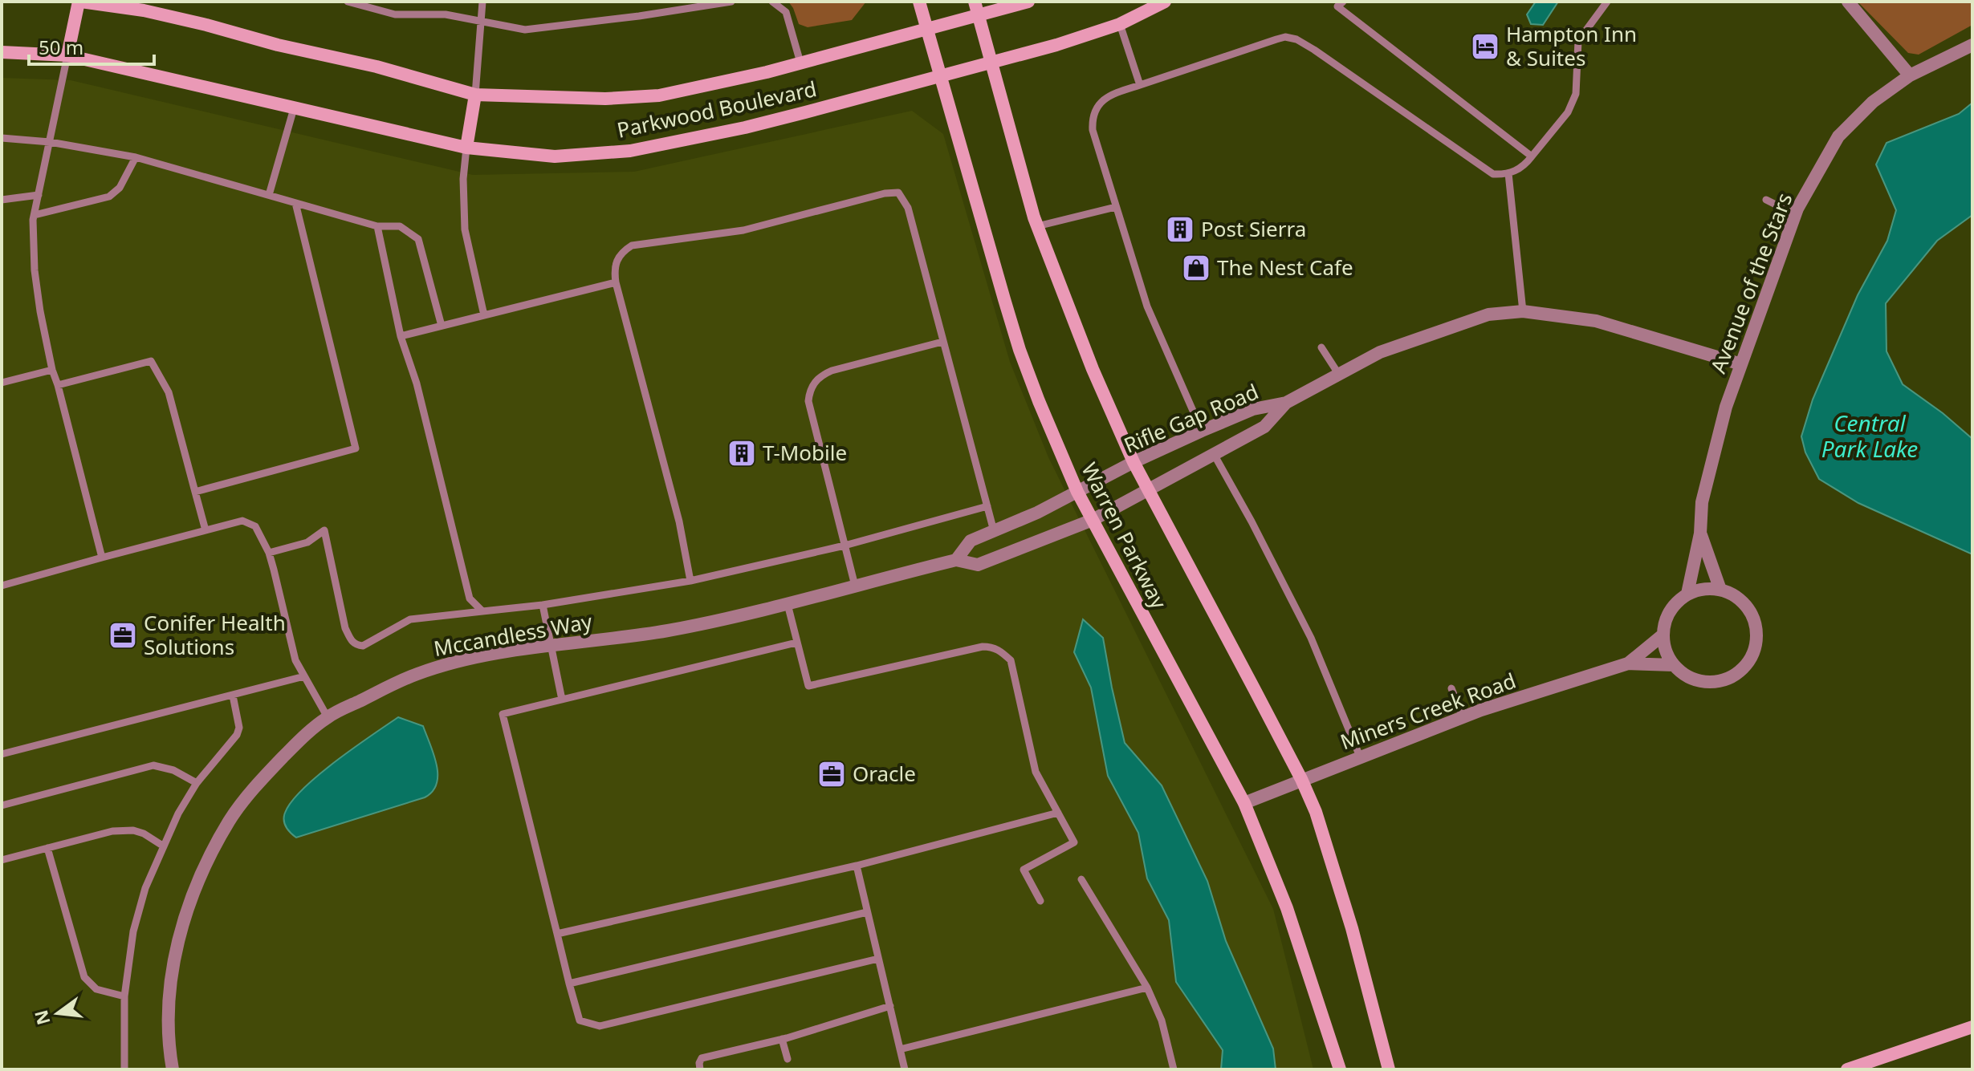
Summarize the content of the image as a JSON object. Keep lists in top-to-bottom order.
{
  "streets": {
    "main road": ["Parkwood Boulevard", "Warren Parkway"],
    "street": [
      "Avenue of the Stars",
      "Rifle Gap Road",
      "Mccandless Way",
      "Miners Creek Road"
    ]
  },
  "crossings": [
    ["Parkwood Boulevard", "Warren Parkway"],
    ["Avenue of the Stars", "Rifle Gap Road"],
    ["Avenue of the Stars", "Miners Creek Road"],
    ["Rifle Gap Road", "Warren Parkway"],
    ["Rifle Gap Road", "Mccandless Way"],
    ["Warren Parkway", "Mccandless Way"],
    ["Warren Parkway", "Miners Creek Road"]
  ],
  "water": ["Central Park Lake"],
  "places": {
    "hotel": ["Hampton Inn & Suites"],
    "building": ["Post Sierra", "T-Mobile"],
    "shop": ["The Nest Cafe"],
    "office": ["Conifer Health Solutions", "Oracle"]
  },
  "scale_bar": "50 m",
  "north": "left"
}
